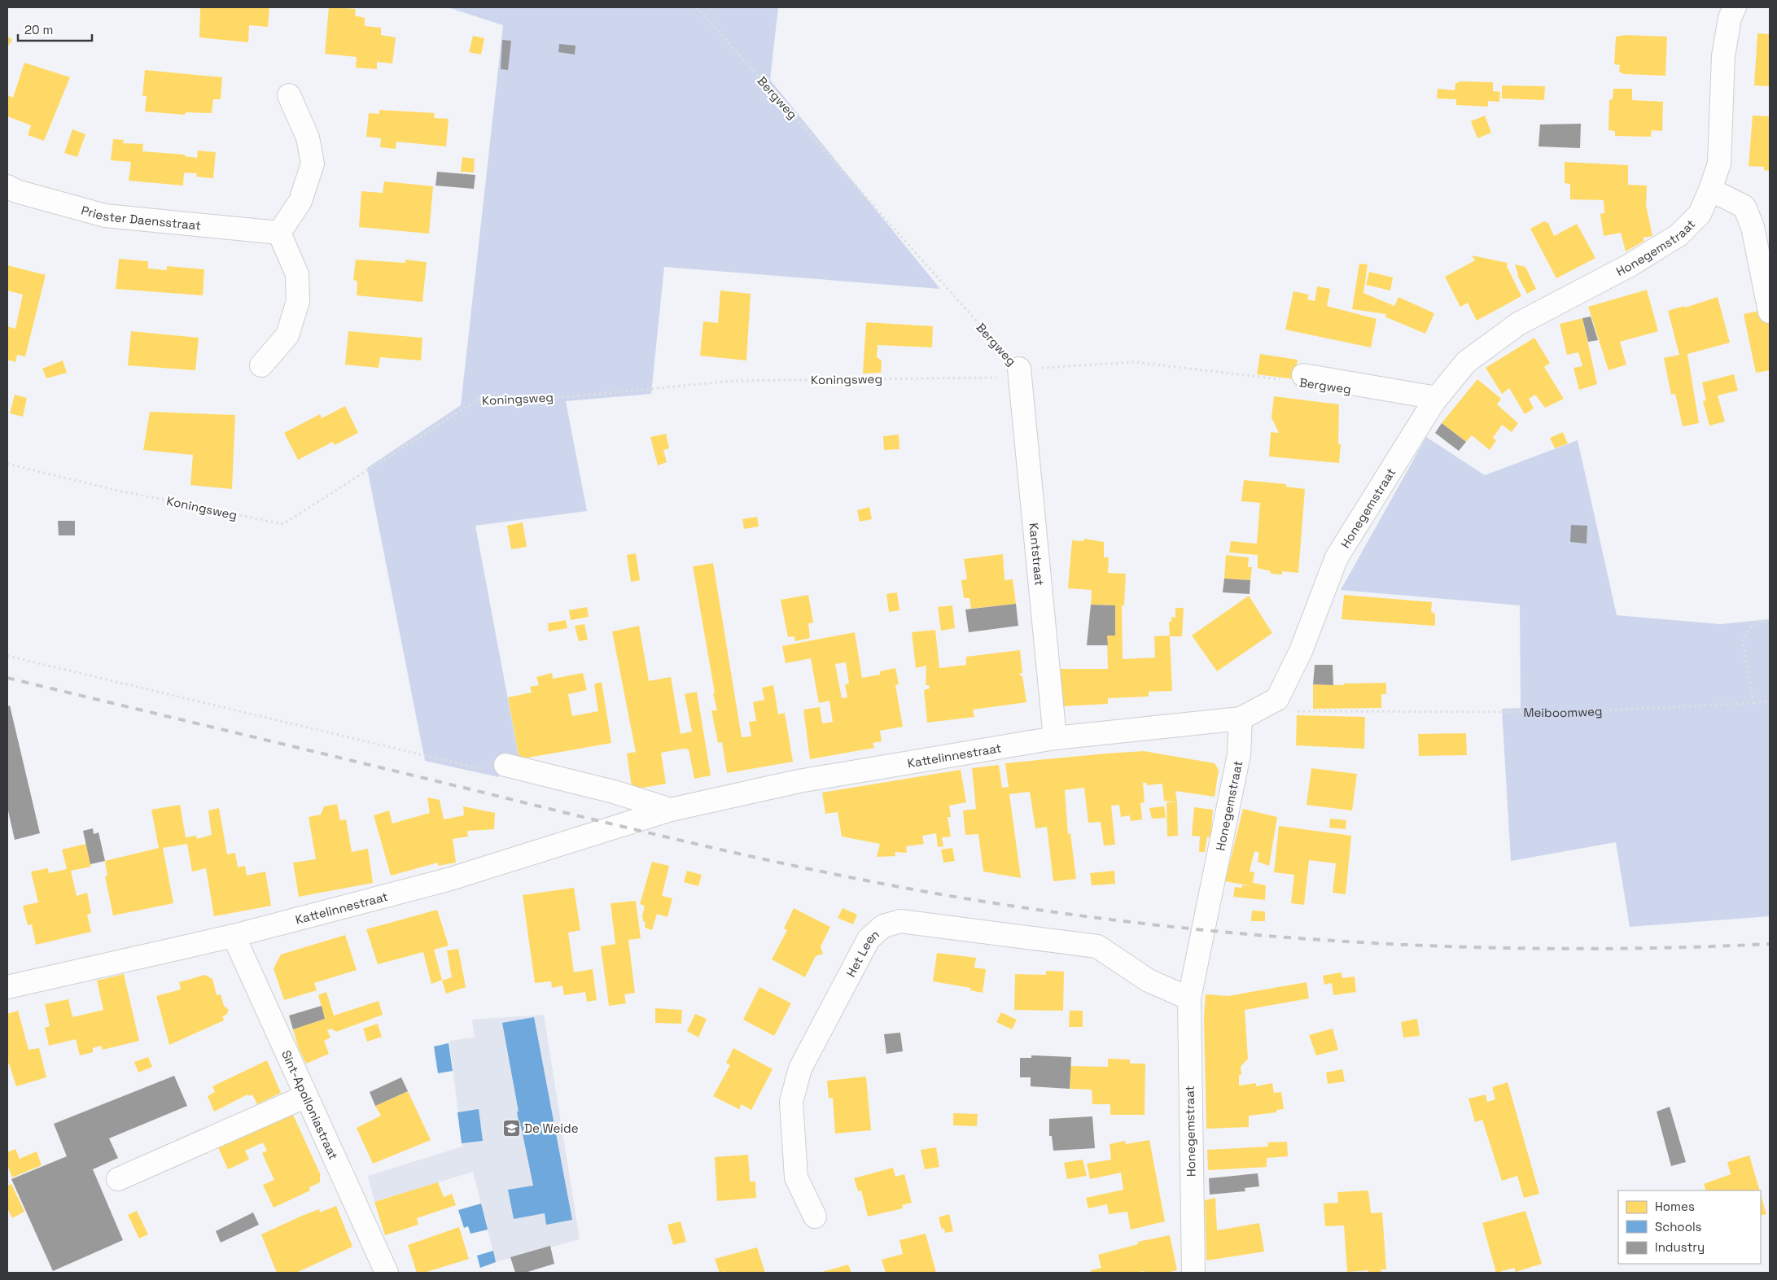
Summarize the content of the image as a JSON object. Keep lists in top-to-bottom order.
{
  "streets": {
    "street": [
      "Priester Daensstraat",
      "Honegemstraat",
      "Kantstraat",
      "Kattelinnestraat",
      "Het Leen",
      "Sint-Apolloniastraat"
    ],
    "path": ["Bergweg", "Koningsweg", "Meiboomweg"]
  },
  "crossings": [
    ["Bergweg", "Koningsweg"],
    ["Bergweg", "Kantstraat"],
    ["Honegemstraat", "Meiboomweg"],
    ["Honegemstraat", "Kattelinnestraat"],
    ["Honegemstraat", "Het Leen"],
    ["Koningsweg", "Kantstraat"],
    ["Kantstraat", "Kattelinnestraat"],
    ["Kattelinnestraat", "Sint-Apolloniastraat"]
  ],
  "places": {
    "school or university": ["De Weide"]
  },
  "legend": ["Homes", "Schools", "Industry"],
  "scale_bar": "20 m"
}
